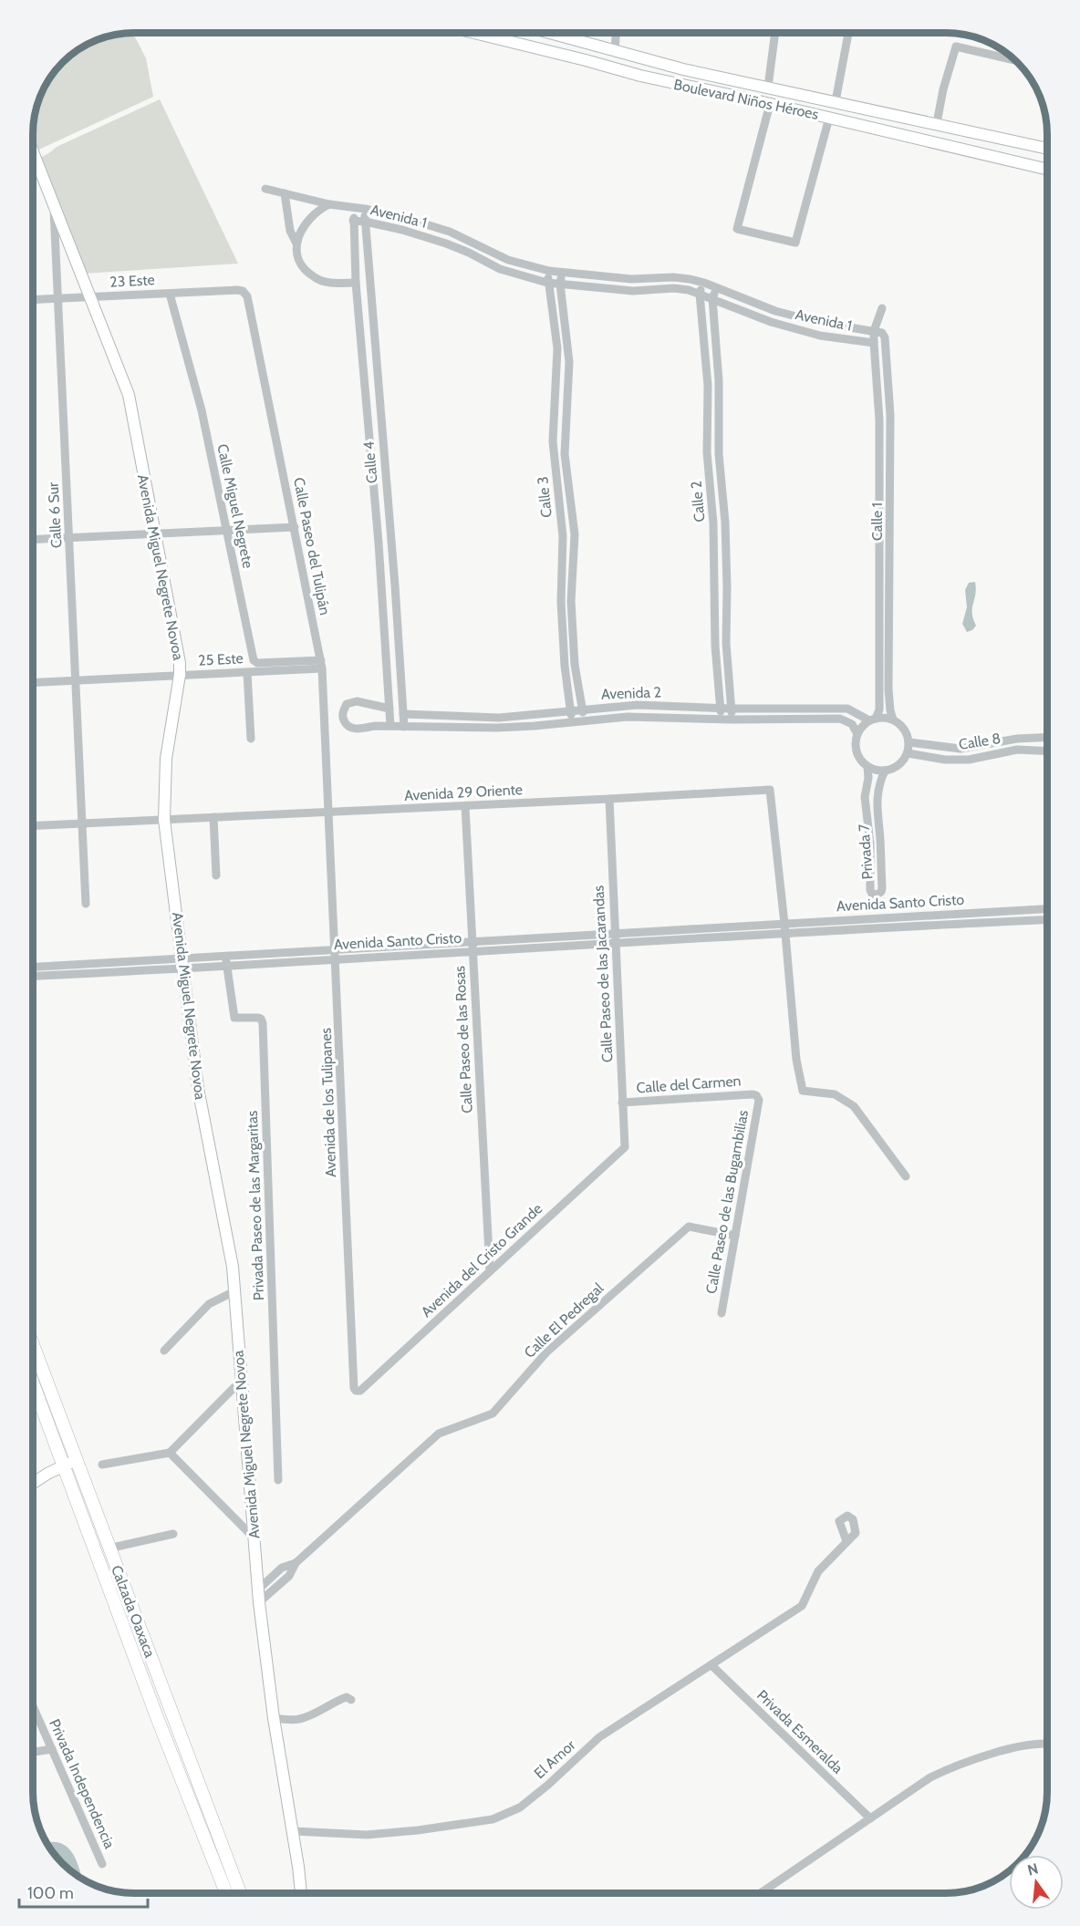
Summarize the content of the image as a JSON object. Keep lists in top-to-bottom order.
{
  "streets": {
    "main road": ["Boulevard Niños Héroes", "Avenida Miguel Negrete Novoa", "Calzada Oaxaca"],
    "street": [
      "Avenida 1",
      "23 Este",
      "Calle 4",
      "Calle 3",
      "Calle 2",
      "Calle Miguel Negrete",
      "Calle 6 Sur",
      "Calle 1",
      "Calle Paseo del Tulipán",
      "25 Este",
      "Avenida 2",
      "Calle 8",
      "Avenida 29 Oriente",
      "Privada 7",
      "Avenida Santo Cristo",
      "Calle Paseo de las Jacarandas",
      "Calle Paseo de las Rosas",
      "Calle del Carmen",
      "Avenida de los Tulipanes",
      "Calle Paseo de las Bugambilias",
      "Privada Paseo de las Margaritas",
      "Avenida del Cristo Grande",
      "Calle El Pedregal",
      "Privada Esmeralda",
      "El Amor",
      "Privada Independencia"
    ]
  },
  "crossings": [
    ["Avenida 1", "Calle 4"],
    ["Avenida 1", "Calle 3"],
    ["Avenida 1", "Calle 2"],
    ["Avenida 1", "Calle 1"],
    ["23 Este", "Calle Miguel Negrete"],
    ["23 Este", "Calle 6 Sur"],
    ["23 Este", "Calle Paseo del Tulipán"],
    ["23 Este", "Avenida Miguel Negrete Novoa"],
    ["Calle 4", "Avenida 2"],
    ["Calle 3", "Avenida 2"],
    ["Calle 2", "Avenida 2"],
    ["Calle Miguel Negrete", "Calle Paseo del Tulipán"],
    ["Calle Miguel Negrete", "25 Este"],
    ["Calle 6 Sur", "Avenida Miguel Negrete Novoa"],
    ["Calle 6 Sur", "25 Este"],
    ["Calle 6 Sur", "Avenida 29 Oriente"],
    ["Calle 1", "Avenida 2"],
    ["Calle 1", "Calle 8"],
    ["Calle 1", "Privada 7"],
    ["Calle Paseo del Tulipán", "25 Este"],
    ["Calle Paseo del Tulipán", "Avenida 29 Oriente"],
    ["Calle Paseo del Tulipán", "Avenida de los Tulipanes"],
    ["Avenida Miguel Negrete Novoa", "25 Este"],
    ["Avenida Miguel Negrete Novoa", "Avenida 29 Oriente"],
    ["Avenida Miguel Negrete Novoa", "Avenida Santo Cristo"],
    ["Avenida Miguel Negrete Novoa", "Calle El Pedregal"],
    ["Avenida Miguel Negrete Novoa", "El Amor"],
    ["Avenida 2", "Calle 8"],
    ["Avenida 2", "Privada 7"],
    ["Calle 8", "Privada 7"],
    ["Avenida 29 Oriente", "Avenida Santo Cristo"],
    ["Avenida 29 Oriente", "Calle Paseo de las Jacarandas"],
    ["Avenida 29 Oriente", "Calle Paseo de las Rosas"],
    ["Avenida 29 Oriente", "Avenida de los Tulipanes"],
    ["Avenida Santo Cristo", "Calle Paseo de las Jacarandas"],
    ["Avenida Santo Cristo", "Calle Paseo de las Rosas"],
    ["Avenida Santo Cristo", "Avenida de los Tulipanes"],
    ["Avenida Santo Cristo", "Privada Paseo de las Margaritas"],
    ["Calle Paseo de las Jacarandas", "Calle del Carmen"],
    ["Calle Paseo de las Jacarandas", "Avenida del Cristo Grande"],
    ["Calle Paseo de las Rosas", "Avenida del Cristo Grande"],
    ["Calle del Carmen", "Calle Paseo de las Bugambilias"],
    ["Avenida de los Tulipanes", "Avenida del Cristo Grande"],
    ["Calle Paseo de las Bugambilias", "Calle El Pedregal"],
    ["Privada Esmeralda", "El Amor"]
  ],
  "scale_bar": "100 m",
  "north": "top"
}
